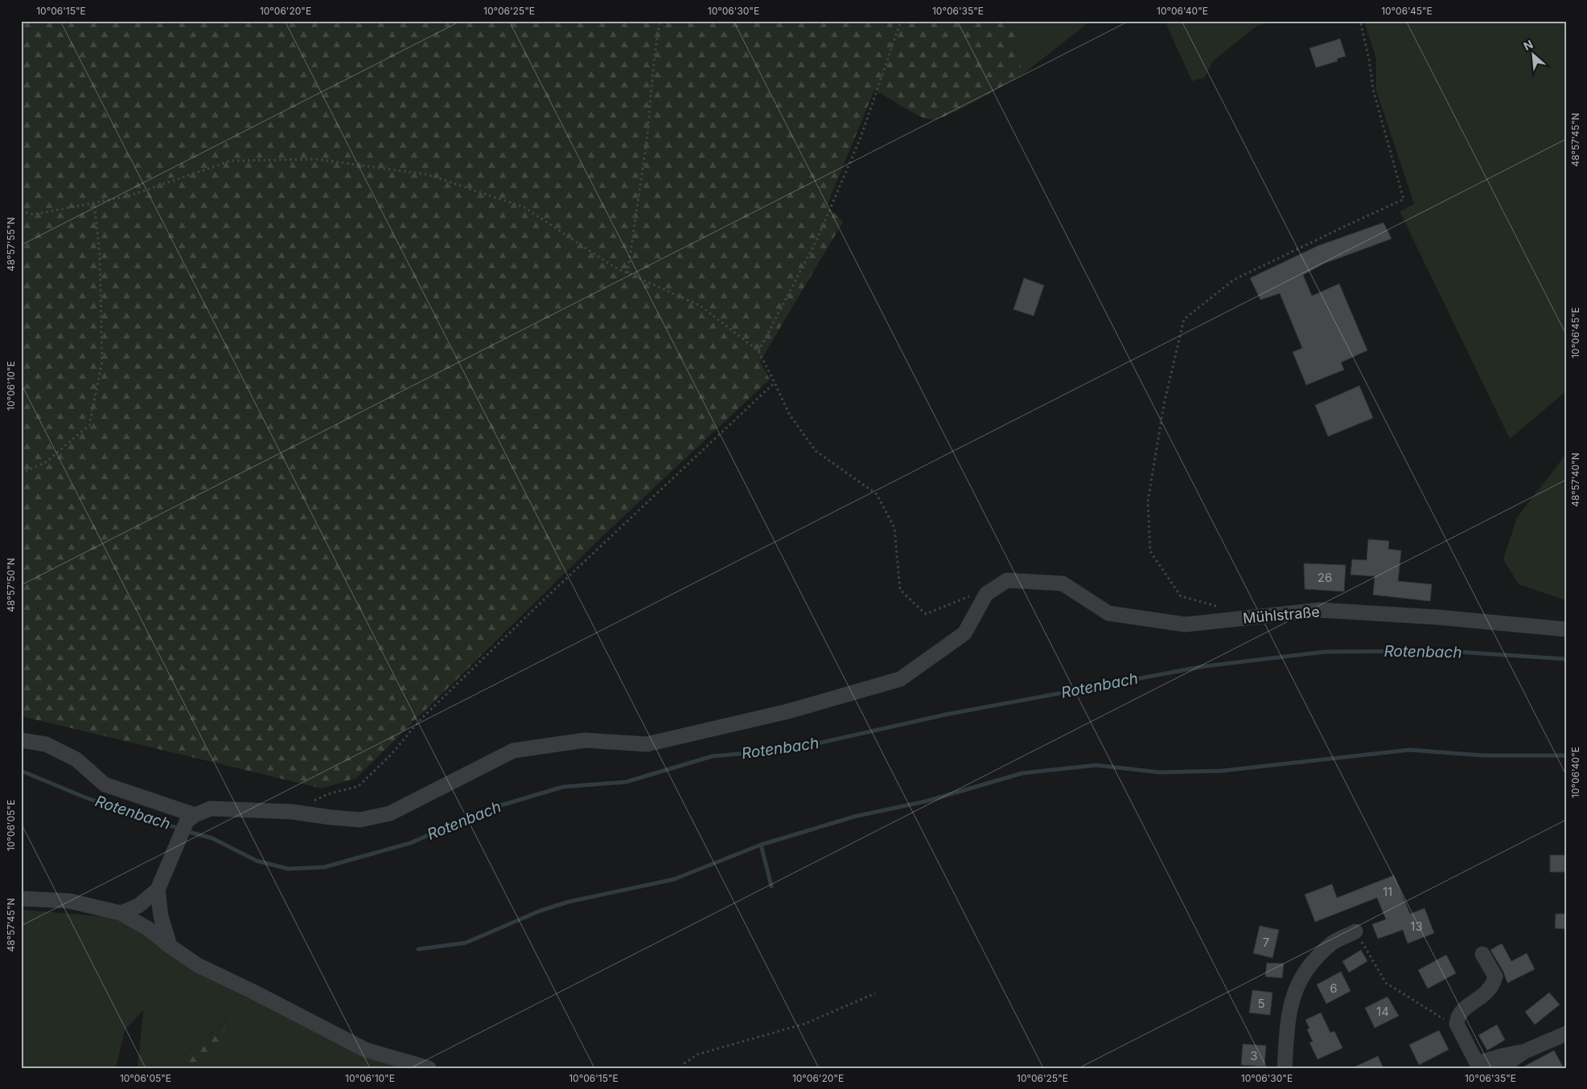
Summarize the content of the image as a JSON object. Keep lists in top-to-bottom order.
{
  "streets": {
    "street": ["Mühlstraße"]
  },
  "water": ["Rotenbach"],
  "house_numbers": [
    "26",
    "11",
    "13",
    "7",
    "6",
    "5",
    "14",
    "3"
  ],
  "north": "top left",
  "coordinates": [
    "10°06'15\"E",
    "10°06'20\"E",
    "10°06'25\"E",
    "10°06'30\"E",
    "10°06'35\"E",
    "10°06'40\"E",
    "10°06'45\"E",
    "48°57'45\"N",
    "48°57'55\"N",
    "10°06'10\"E",
    "48°57'40\"N",
    "48°57'50\"N",
    "10°06'05\"E"
  ]
}
